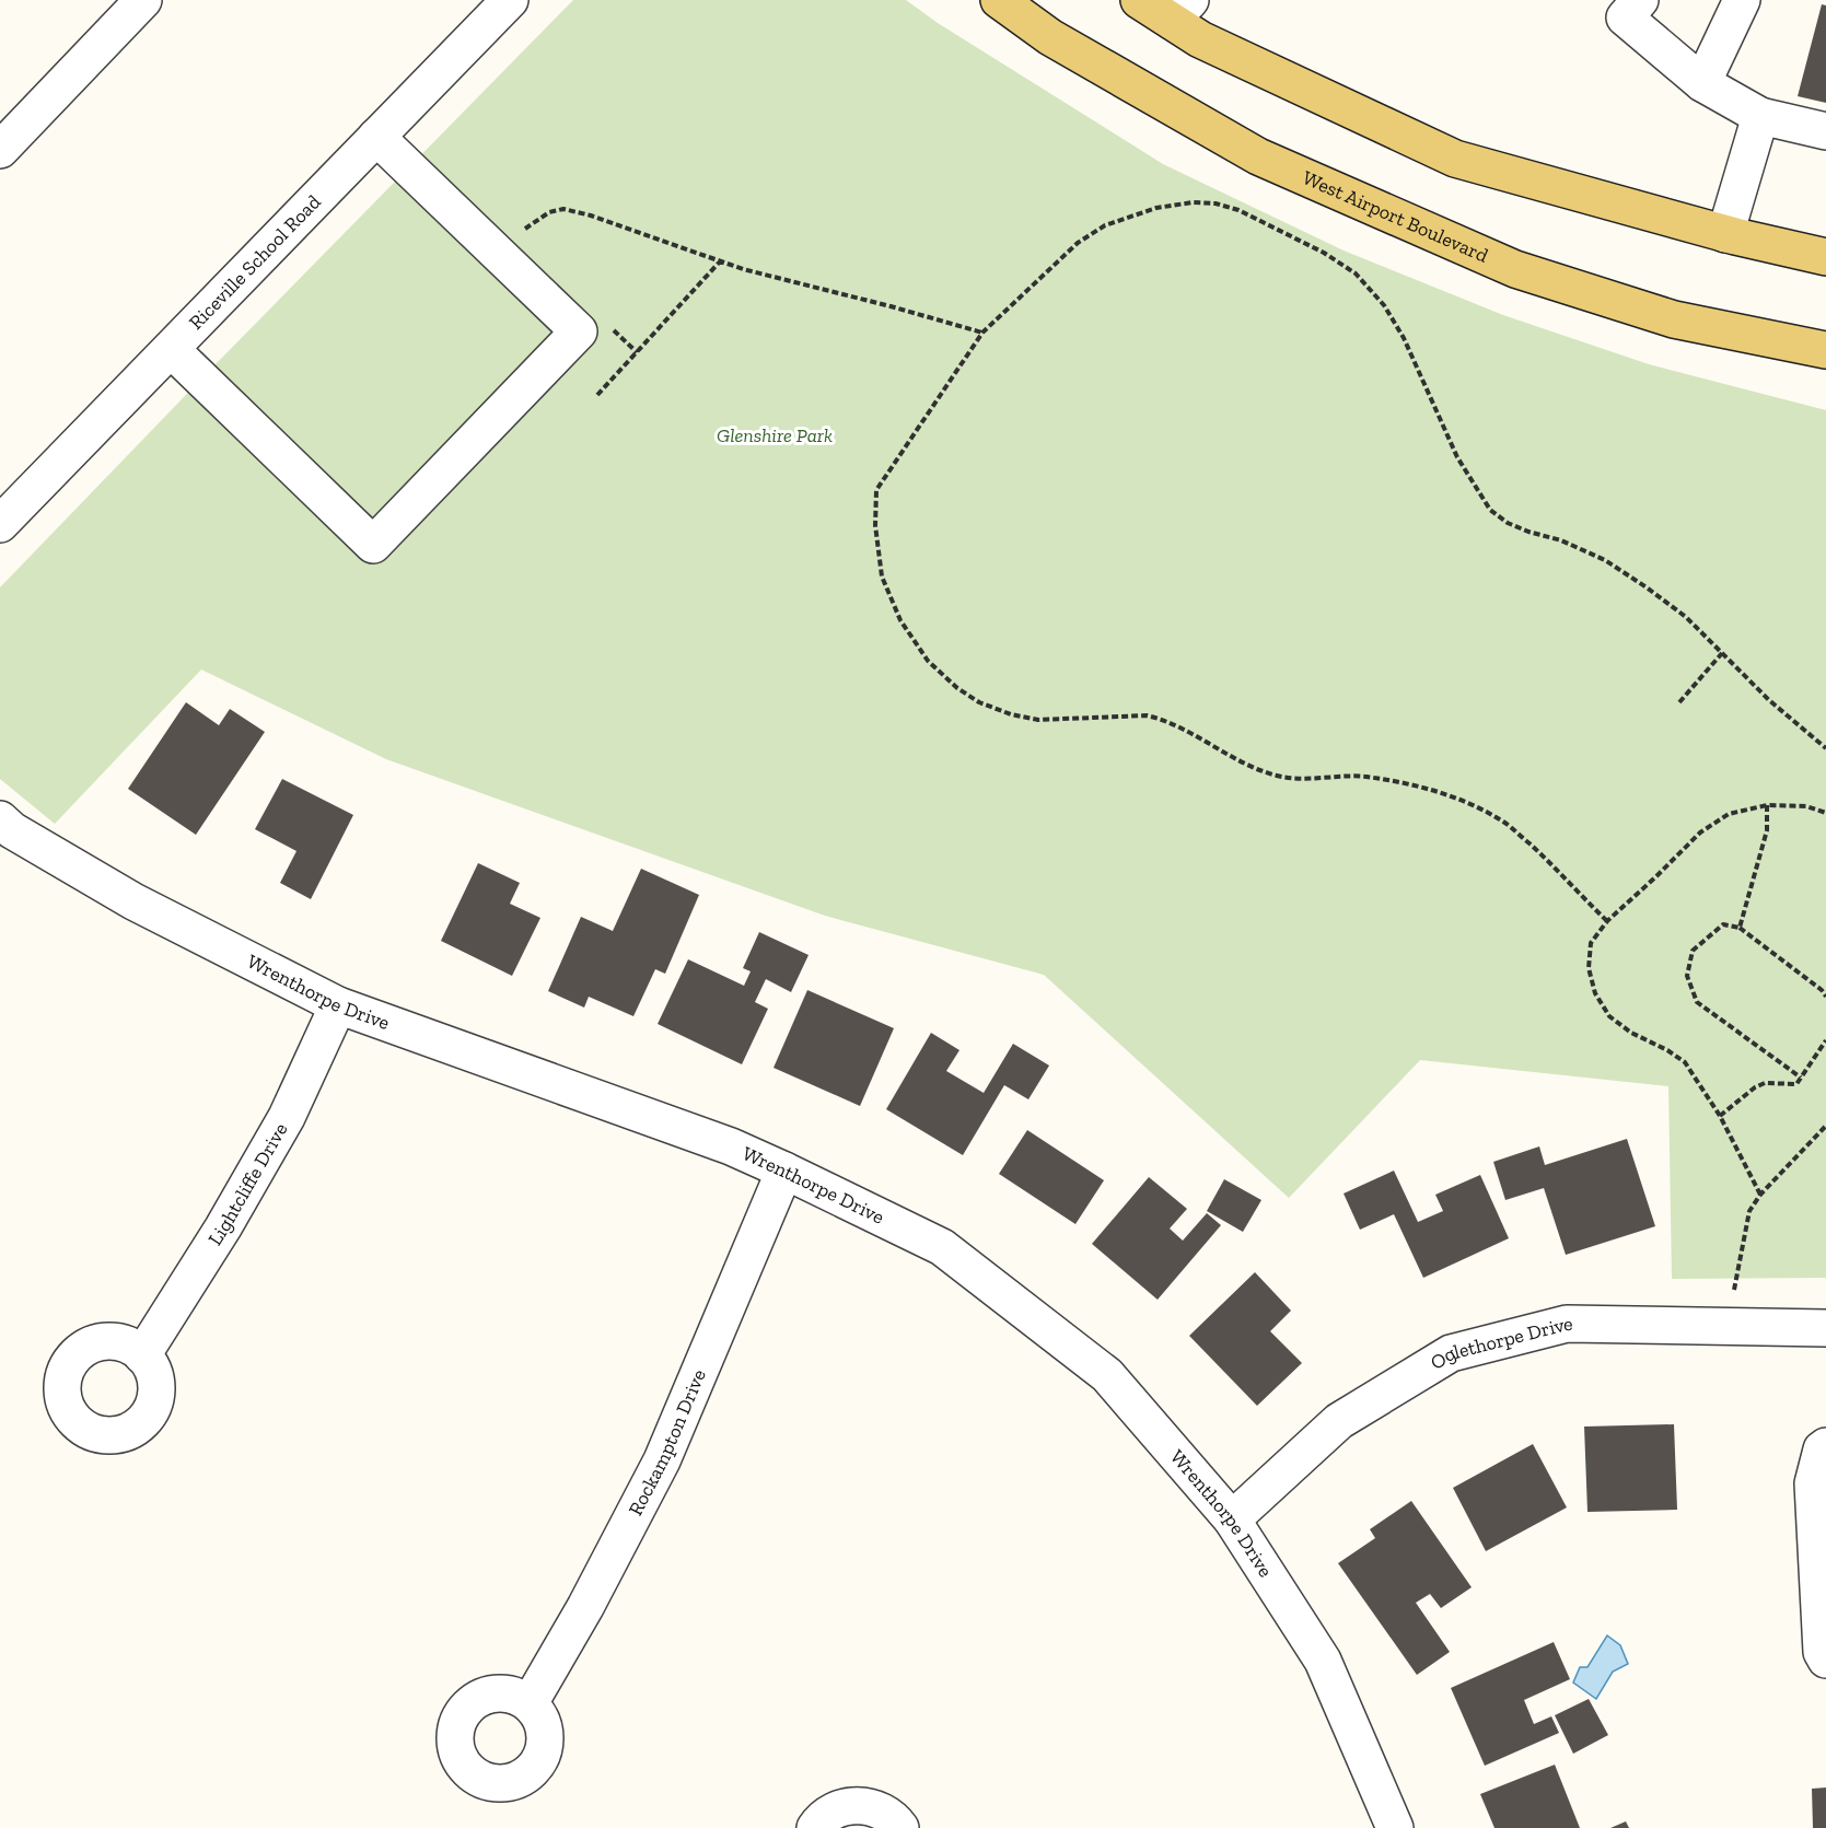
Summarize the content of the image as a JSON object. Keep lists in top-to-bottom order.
{
  "streets": {
    "main road": ["West Airport Boulevard"],
    "street": [
      "Riceville School Road",
      "Wrenthorpe Drive",
      "Lightcliffe Drive",
      "Oglethorpe Drive",
      "Rockampton Drive"
    ]
  },
  "crossings": [
    ["Wrenthorpe Drive", "Lightcliffe Drive"],
    ["Wrenthorpe Drive", "Oglethorpe Drive"],
    ["Wrenthorpe Drive", "Rockampton Drive"]
  ],
  "parks": ["Glenshire Park"]
}
